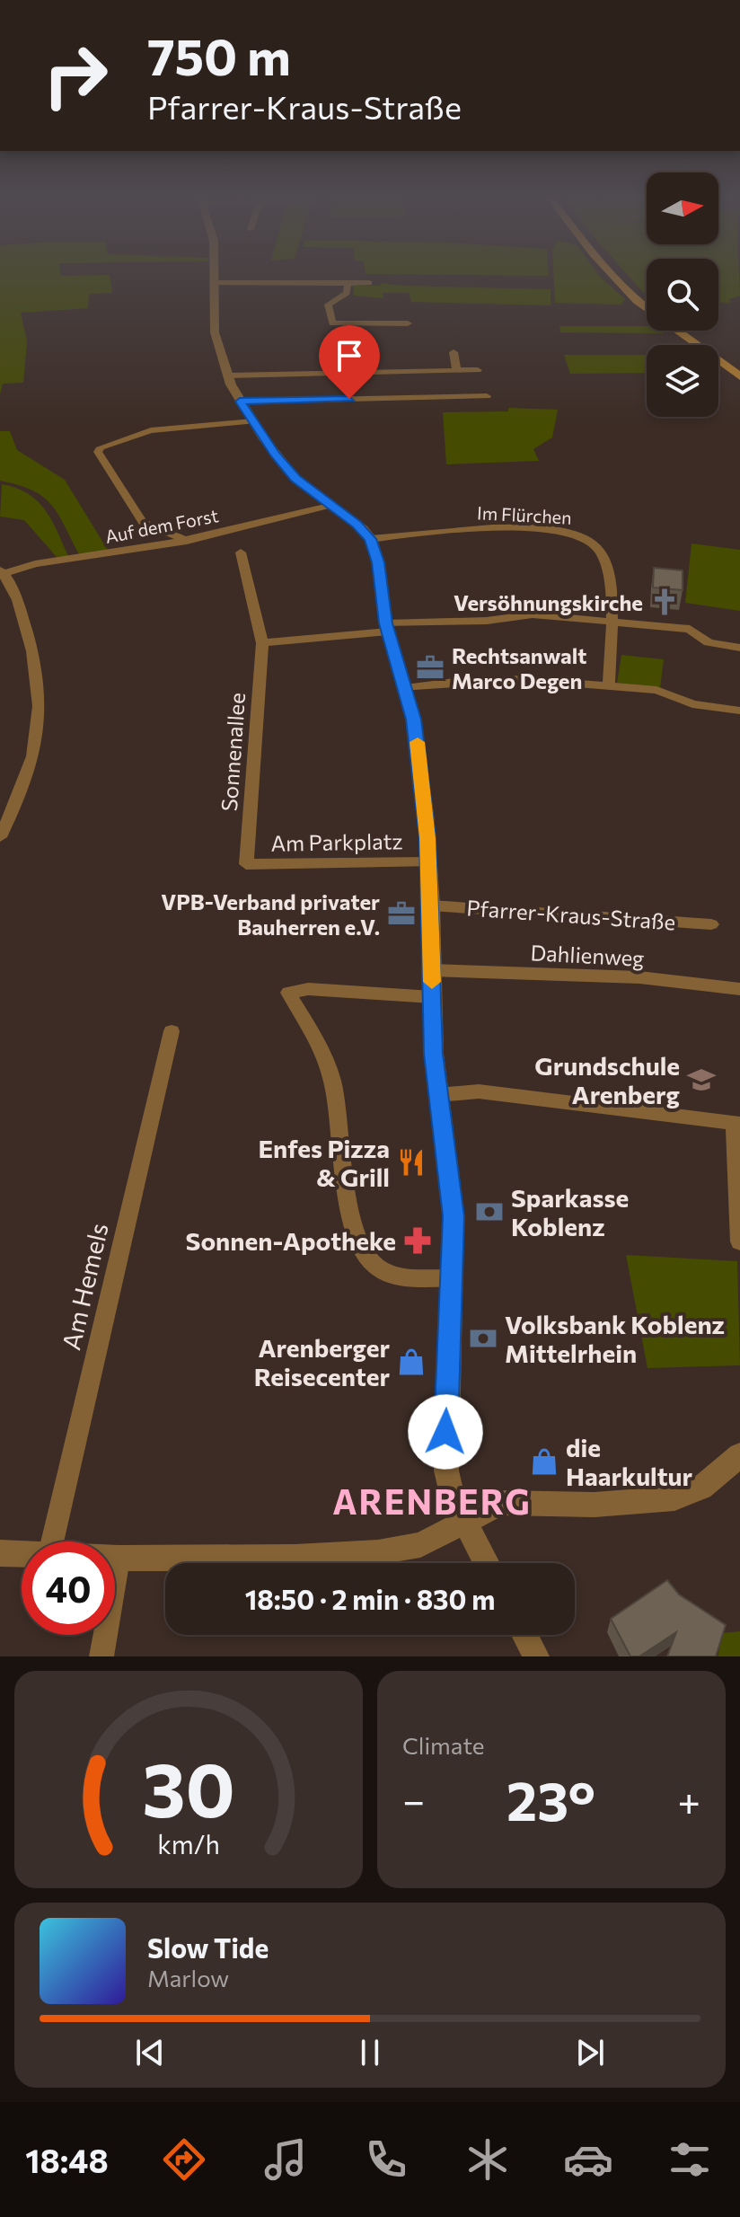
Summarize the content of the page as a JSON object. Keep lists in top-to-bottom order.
{
  "streets": {
    "street": [
      "Im Flürchen",
      "Auf dem Forst",
      "Sonnenallee",
      "Am Parkplatz",
      "Pfarrer-Kraus-Straße",
      "Dahlienweg",
      "Am Hemels"
    ]
  },
  "crossings": [
    ["Sonnenallee", "Am Parkplatz"]
  ],
  "districts": ["ARENBERG"],
  "places": {
    "church": ["Versöhnungskirche"],
    "office": ["Rechtsanwalt Marco Degen", "VPB-Verband privater Bauherren e.V."],
    "school or university": ["Grundschule Arenberg"],
    "restaurant": ["Enfes Pizza & Grill"],
    "bank": ["Sparkasse Koblenz", "Volksbank Koblenz Mittelrhein"],
    "pharmacy": ["Sonnen-Apotheke"],
    "shop": ["Arenberger Reisecenter", "die Haarkultur"]
  },
  "north": "right",
  "page": {
    "turn": ["750 m", "Pfarrer-Kraus-Straße"],
    "limit": "40",
    "trip": "18:50 · 2 min · 830 m",
    "tile": "Climate",
    "heat": ["−", "23°", "+"],
    "song": ["Slow Tide", "Marlow"],
    "tabs": "18:48",
    "gauge": ["30", "km/h"]
  }
}
